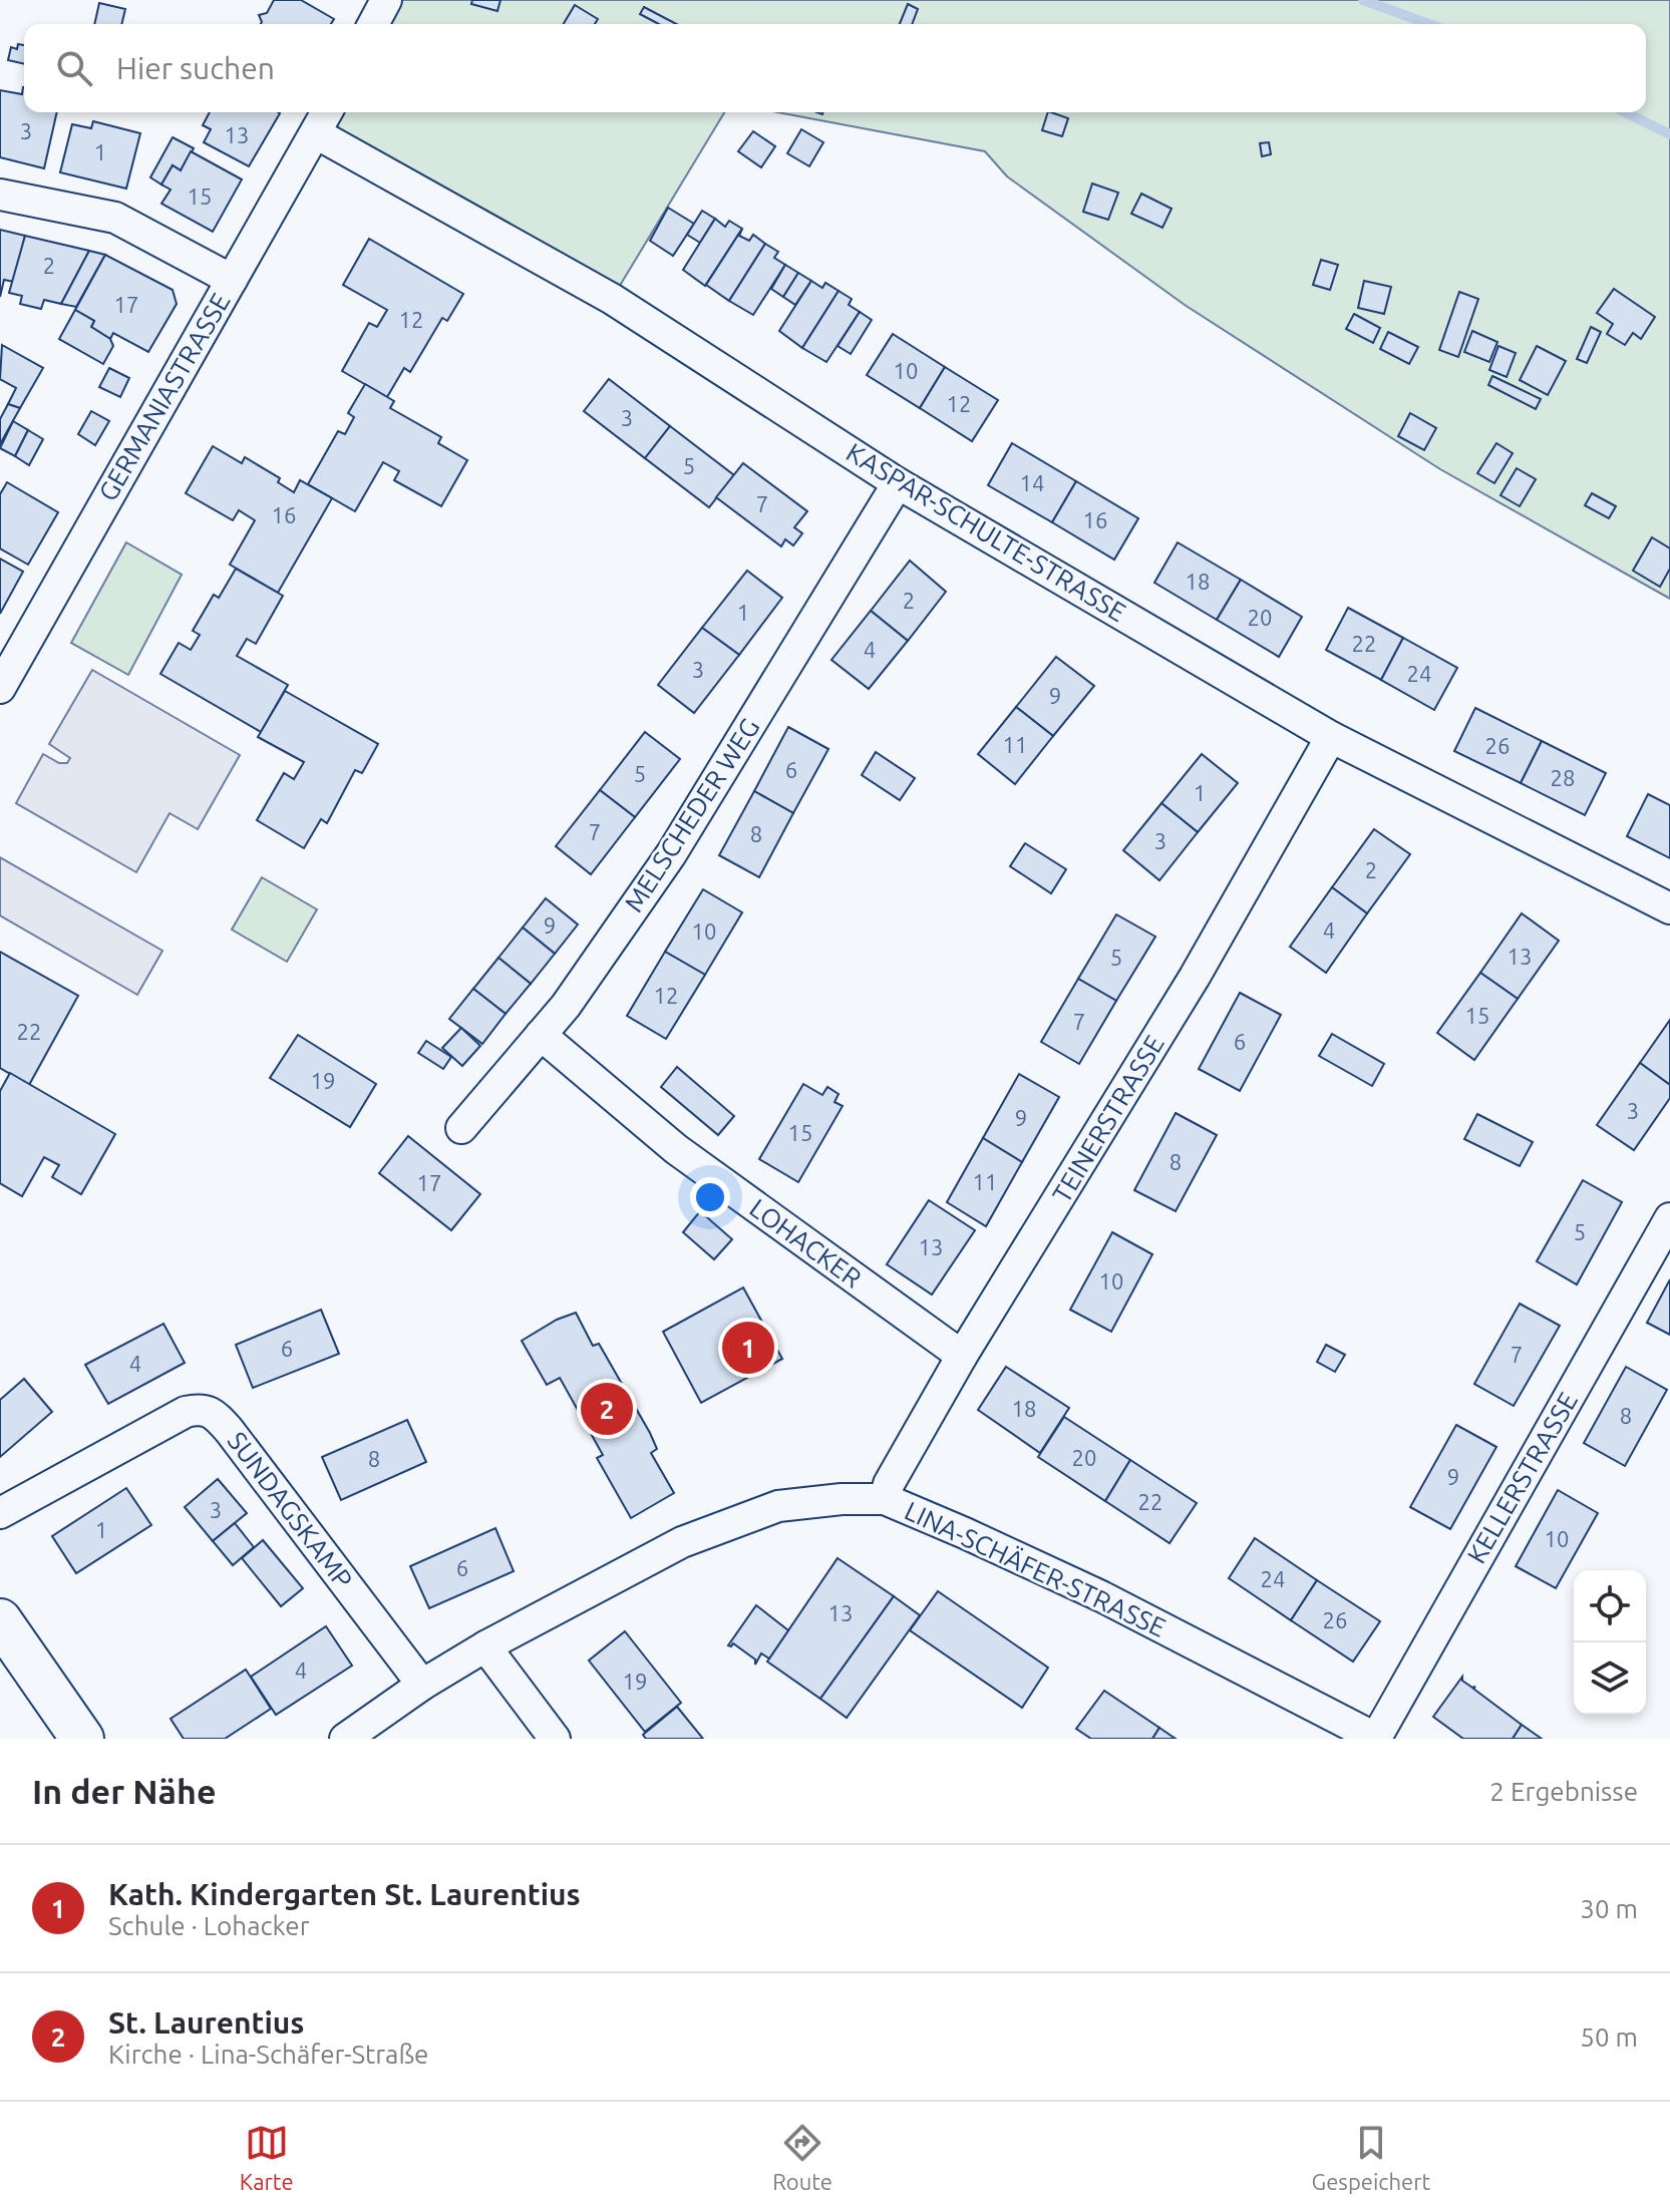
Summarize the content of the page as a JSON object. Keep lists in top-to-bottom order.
{
  "streets": {
    "street": [
      "GERMANIASTRASSE",
      "KASPAR-SCHULTE-STRASSE",
      "MELSCHEDER WEG",
      "TEINERSTRASSE",
      "LOHACKER",
      "KELLERSTRASSE",
      "SUNDAGSKAMP",
      "LINA-SCHÄFER-STRASSE"
    ]
  },
  "crossings": [
    ["GERMANIASTRASSE", "KASPAR-SCHULTE-STRASSE"],
    ["KASPAR-SCHULTE-STRASSE", "MELSCHEDER WEG"],
    ["KASPAR-SCHULTE-STRASSE", "TEINERSTRASSE"],
    ["MELSCHEDER WEG", "LOHACKER"],
    ["TEINERSTRASSE", "LOHACKER"],
    ["TEINERSTRASSE", "LINA-SCHÄFER-STRASSE"],
    ["KELLERSTRASSE", "LINA-SCHÄFER-STRASSE"],
    ["SUNDAGSKAMP", "LINA-SCHÄFER-STRASSE"]
  ],
  "house_numbers": [
    "3",
    "13",
    "1",
    "15",
    "2",
    "17",
    "12",
    "10",
    "12",
    "3",
    "5",
    "14",
    "7",
    "16",
    "16",
    "18",
    "2",
    "1",
    "20",
    "22",
    "4",
    "3",
    "24",
    "9",
    "11",
    "26",
    "6",
    "5",
    "28",
    "1",
    "7",
    "8",
    "3",
    "2",
    "9",
    "4",
    "10",
    "13",
    "5",
    "12",
    "15",
    "7",
    "22",
    "6",
    "19",
    "3",
    "9",
    "15",
    "8",
    "11",
    "17",
    "5",
    "13",
    "10",
    "6",
    "7",
    "4",
    "18",
    "8",
    "20",
    "8",
    "9",
    "22",
    "3",
    "1",
    "10",
    "6",
    "24",
    "13",
    "26",
    "4",
    "19"
  ],
  "page": {
    "search": "Hier suchen",
    "pins": ["1", "2"],
    "heading": ["In der Nähe", "2 Ergebnisse"],
    "list": [
      {
        "mark": "1",
        "name": "Kath. Kindergarten St. Laurentius",
        "note": "Schule · Lohacker",
        "value": "30 m"
      },
      {
        "mark": "2",
        "name": "St. Laurentius",
        "note": "Kirche · Lina-Schäfer-Straße",
        "value": "50 m"
      }
    ],
    "nav": ["Karte", "Route", "Gespeichert"]
  }
}
